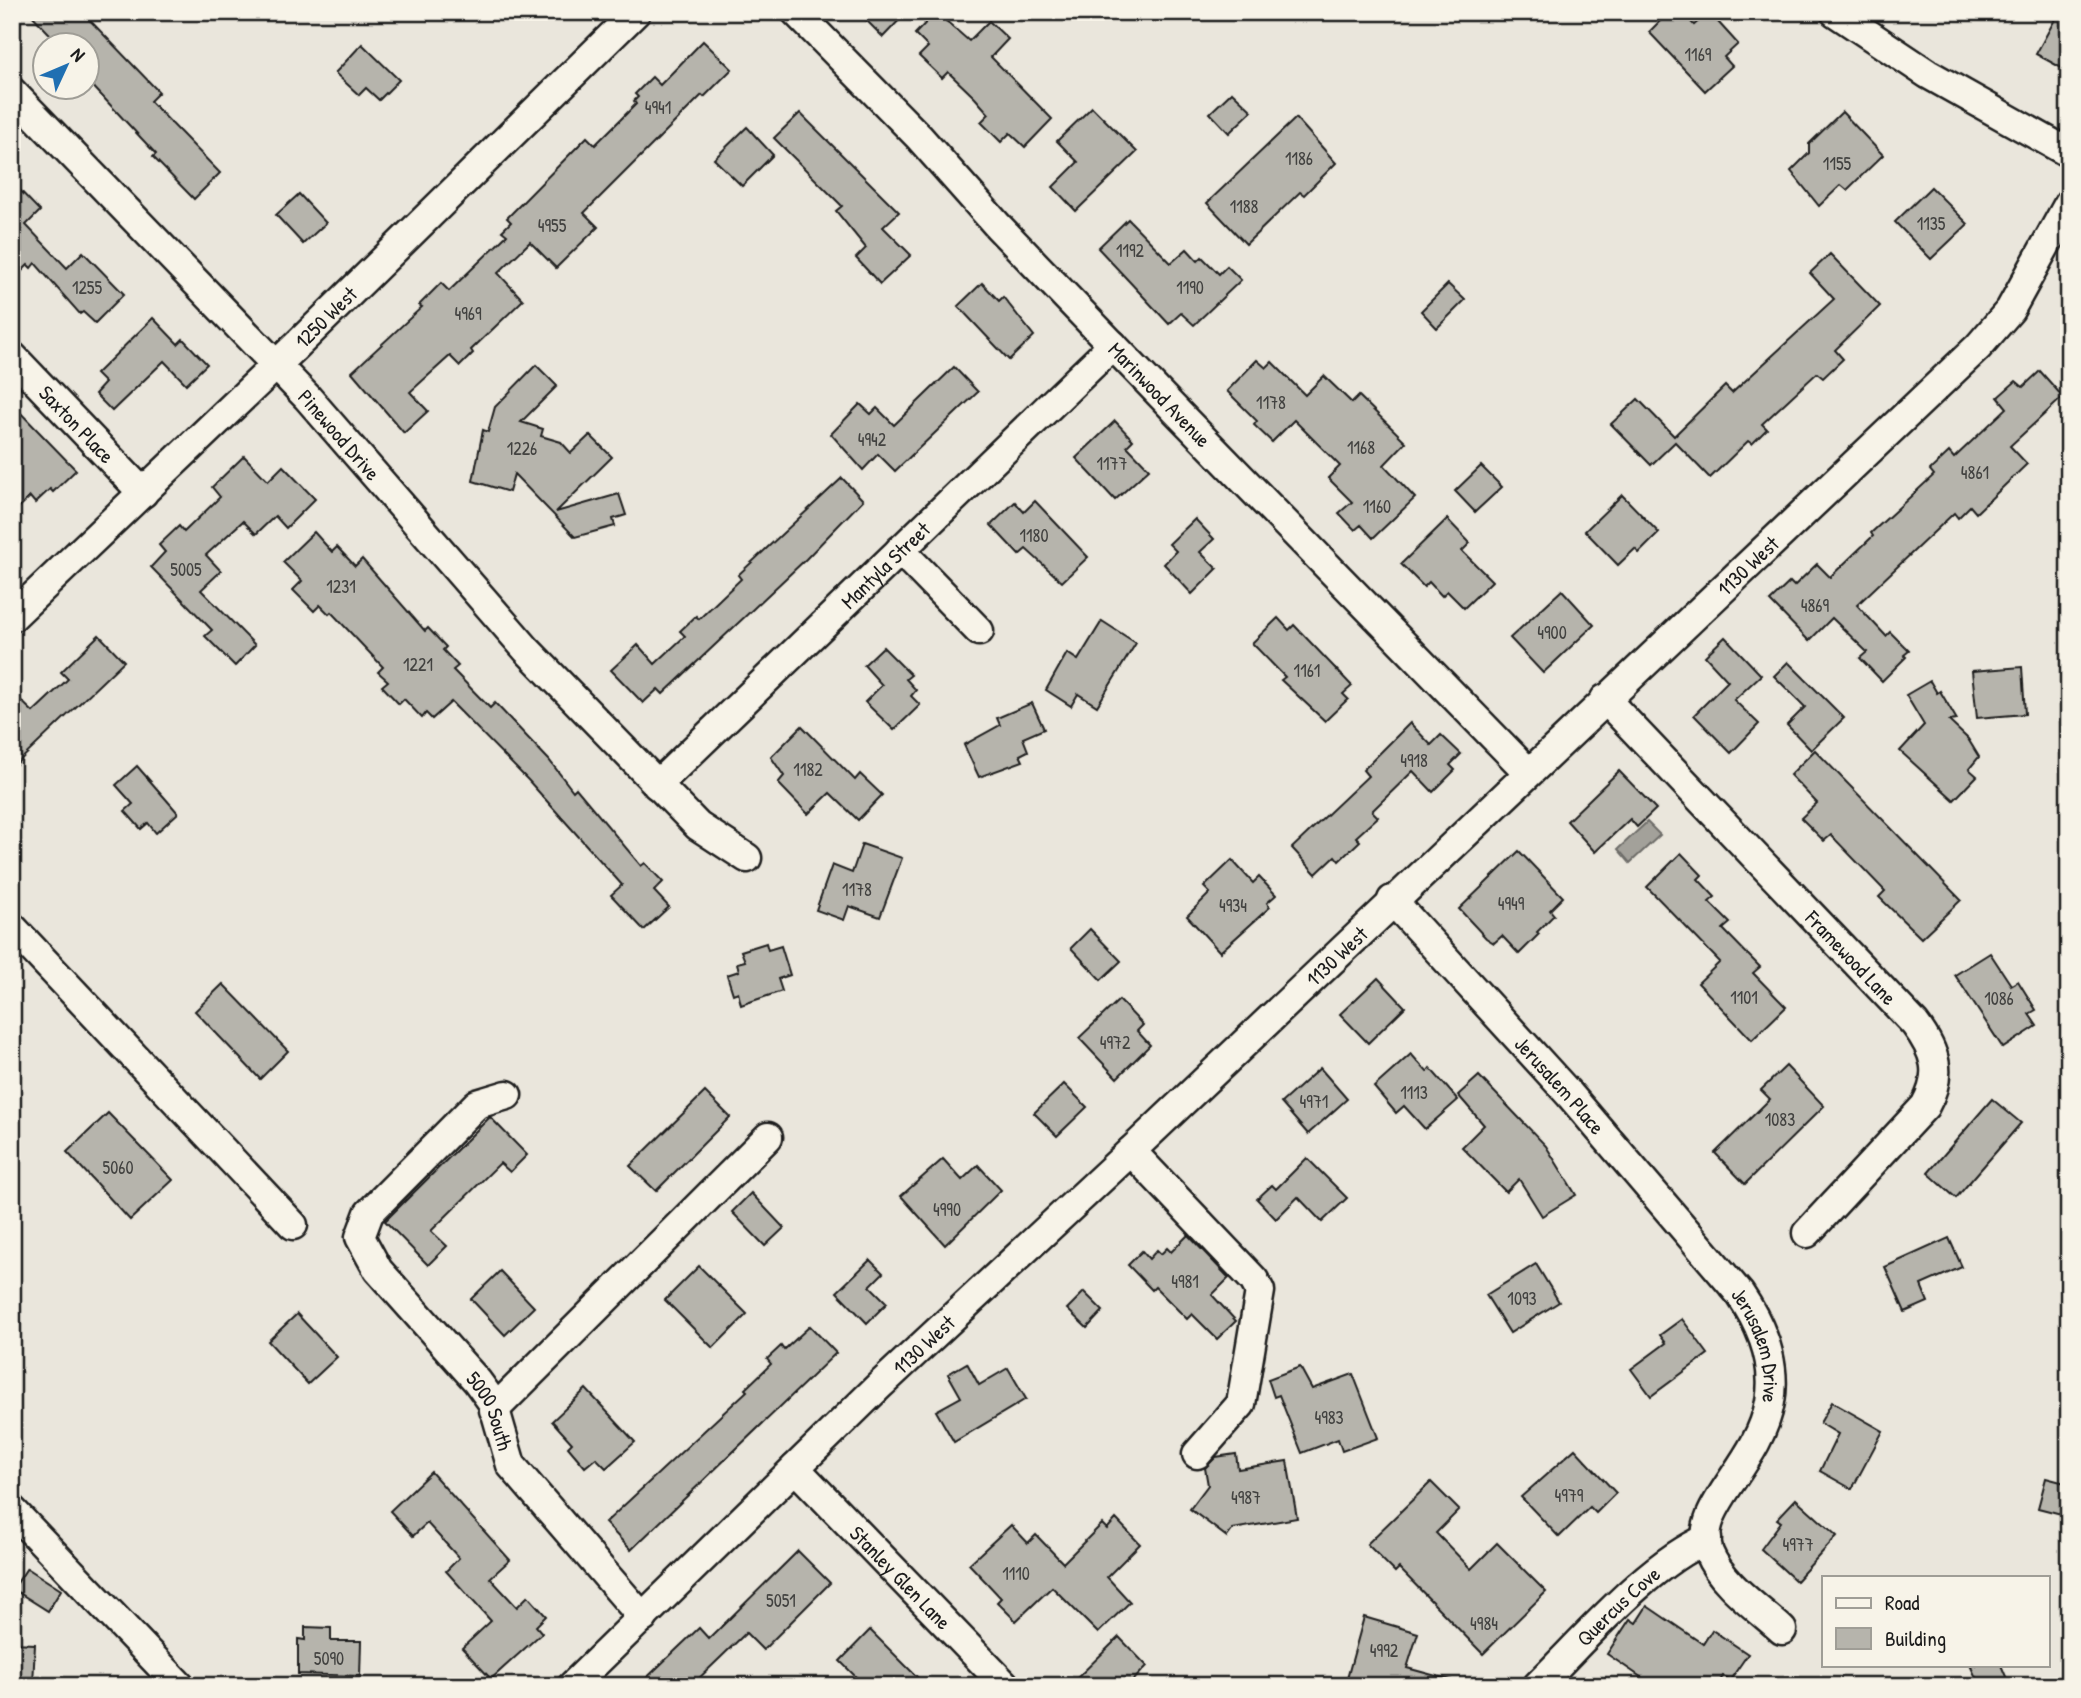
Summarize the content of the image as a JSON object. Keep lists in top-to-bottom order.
{
  "streets": {
    "street": [
      "1250 West",
      "Marinwood Avenue",
      "Saxton Place",
      "Pinewood Drive",
      "Mantyla Street",
      "1130 West",
      "Framewood Lane",
      "Jerusalem Place",
      "Jerusalem Drive",
      "5000 South",
      "Stanley Glen Lane",
      "Quercus Cove"
    ]
  },
  "crossings": [
    ["1250 West", "Saxton Place"],
    ["1250 West", "Pinewood Drive"],
    ["Marinwood Avenue", "Mantyla Street"],
    ["Marinwood Avenue", "1130 West"],
    ["Pinewood Drive", "Mantyla Street"],
    ["1130 West", "Framewood Lane"],
    ["1130 West", "Jerusalem Place"],
    ["1130 West", "5000 South"],
    ["1130 West", "Stanley Glen Lane"],
    ["Jerusalem Place", "Jerusalem Drive"],
    ["Jerusalem Drive", "Quercus Cove"]
  ],
  "house_numbers": [
    "1169",
    "4941",
    "1186",
    "1155",
    "1188",
    "1135",
    "4955",
    "1192",
    "1255",
    "1190",
    "4969",
    "1178",
    "4942",
    "1168",
    "1226",
    "1177",
    "4861",
    "1160",
    "1180",
    "5005",
    "1231",
    "4869",
    "4900",
    "1221",
    "1161",
    "4918",
    "1182",
    "1178",
    "4949",
    "4934",
    "1101",
    "1086",
    "4972",
    "1113",
    "4971",
    "1083",
    "5060",
    "4990",
    "4981",
    "1093",
    "4983",
    "4979",
    "4987",
    "4977",
    "1110",
    "5051",
    "4984",
    "4992",
    "5090"
  ],
  "legend": ["Road", "Building"],
  "north": "top right"
}
